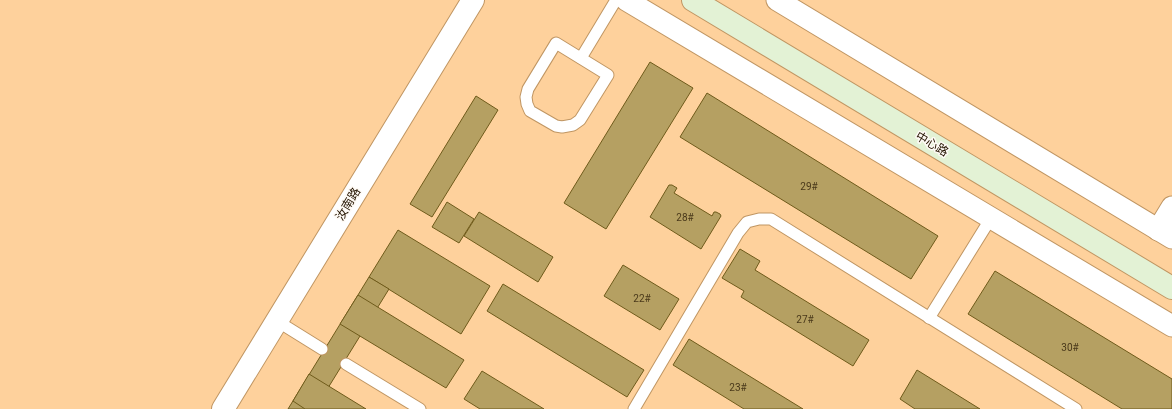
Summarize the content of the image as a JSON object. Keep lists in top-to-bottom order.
{
  "streets": {
    "main road": ["中心路"],
    "street": ["汝南路"]
  },
  "house_numbers": [
    "29#",
    "28#",
    "22#",
    "27#",
    "30#",
    "23#"
  ]
}
